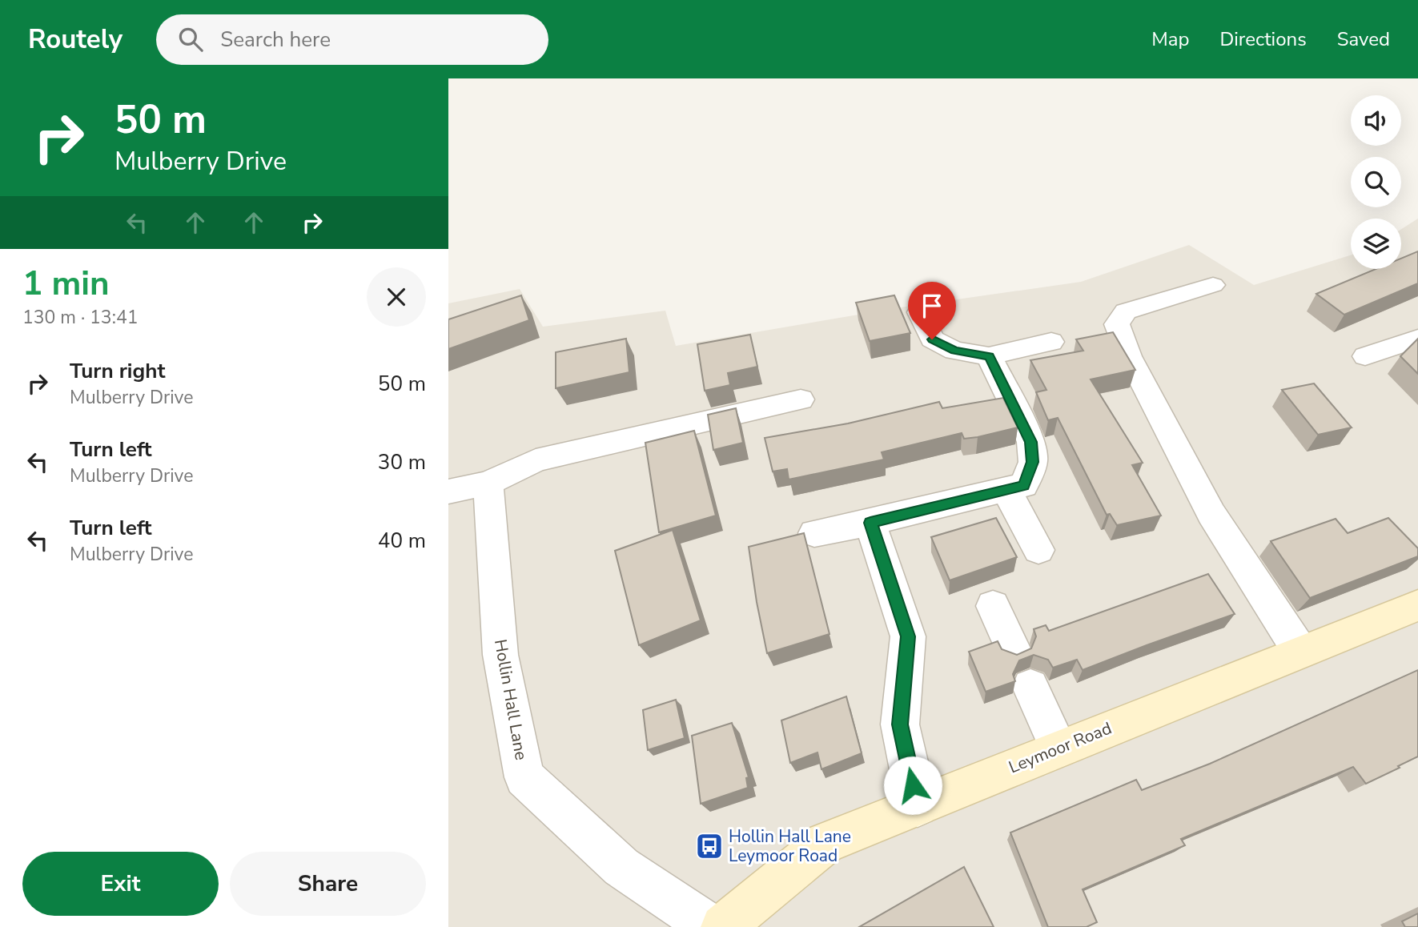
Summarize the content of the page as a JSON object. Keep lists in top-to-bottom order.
{
  "streets": {
    "street": ["Hollin Hall Lane", "Leymoor Road"]
  },
  "places": {
    "bus stop": ["Hollin Hall Lane Leymoor Road"]
  },
  "page": {
    "header": "Routely",
    "search": "Search here",
    "nav": ["Map", "Directions", "Saved"],
    "turn": ["50 m", "Mulberry Drive"],
    "heading": ["1 min", "130 m · 13:41"],
    "list": [
      {
        "name": "Turn right",
        "note": "Mulberry Drive",
        "value": "50 m"
      },
      {
        "name": "Turn left",
        "note": "Mulberry Drive",
        "value": "30 m"
      },
      {
        "name": "Turn left",
        "note": "Mulberry Drive",
        "value": "40 m"
      }
    ],
    "buttons": ["Exit", "Share"]
  }
}
